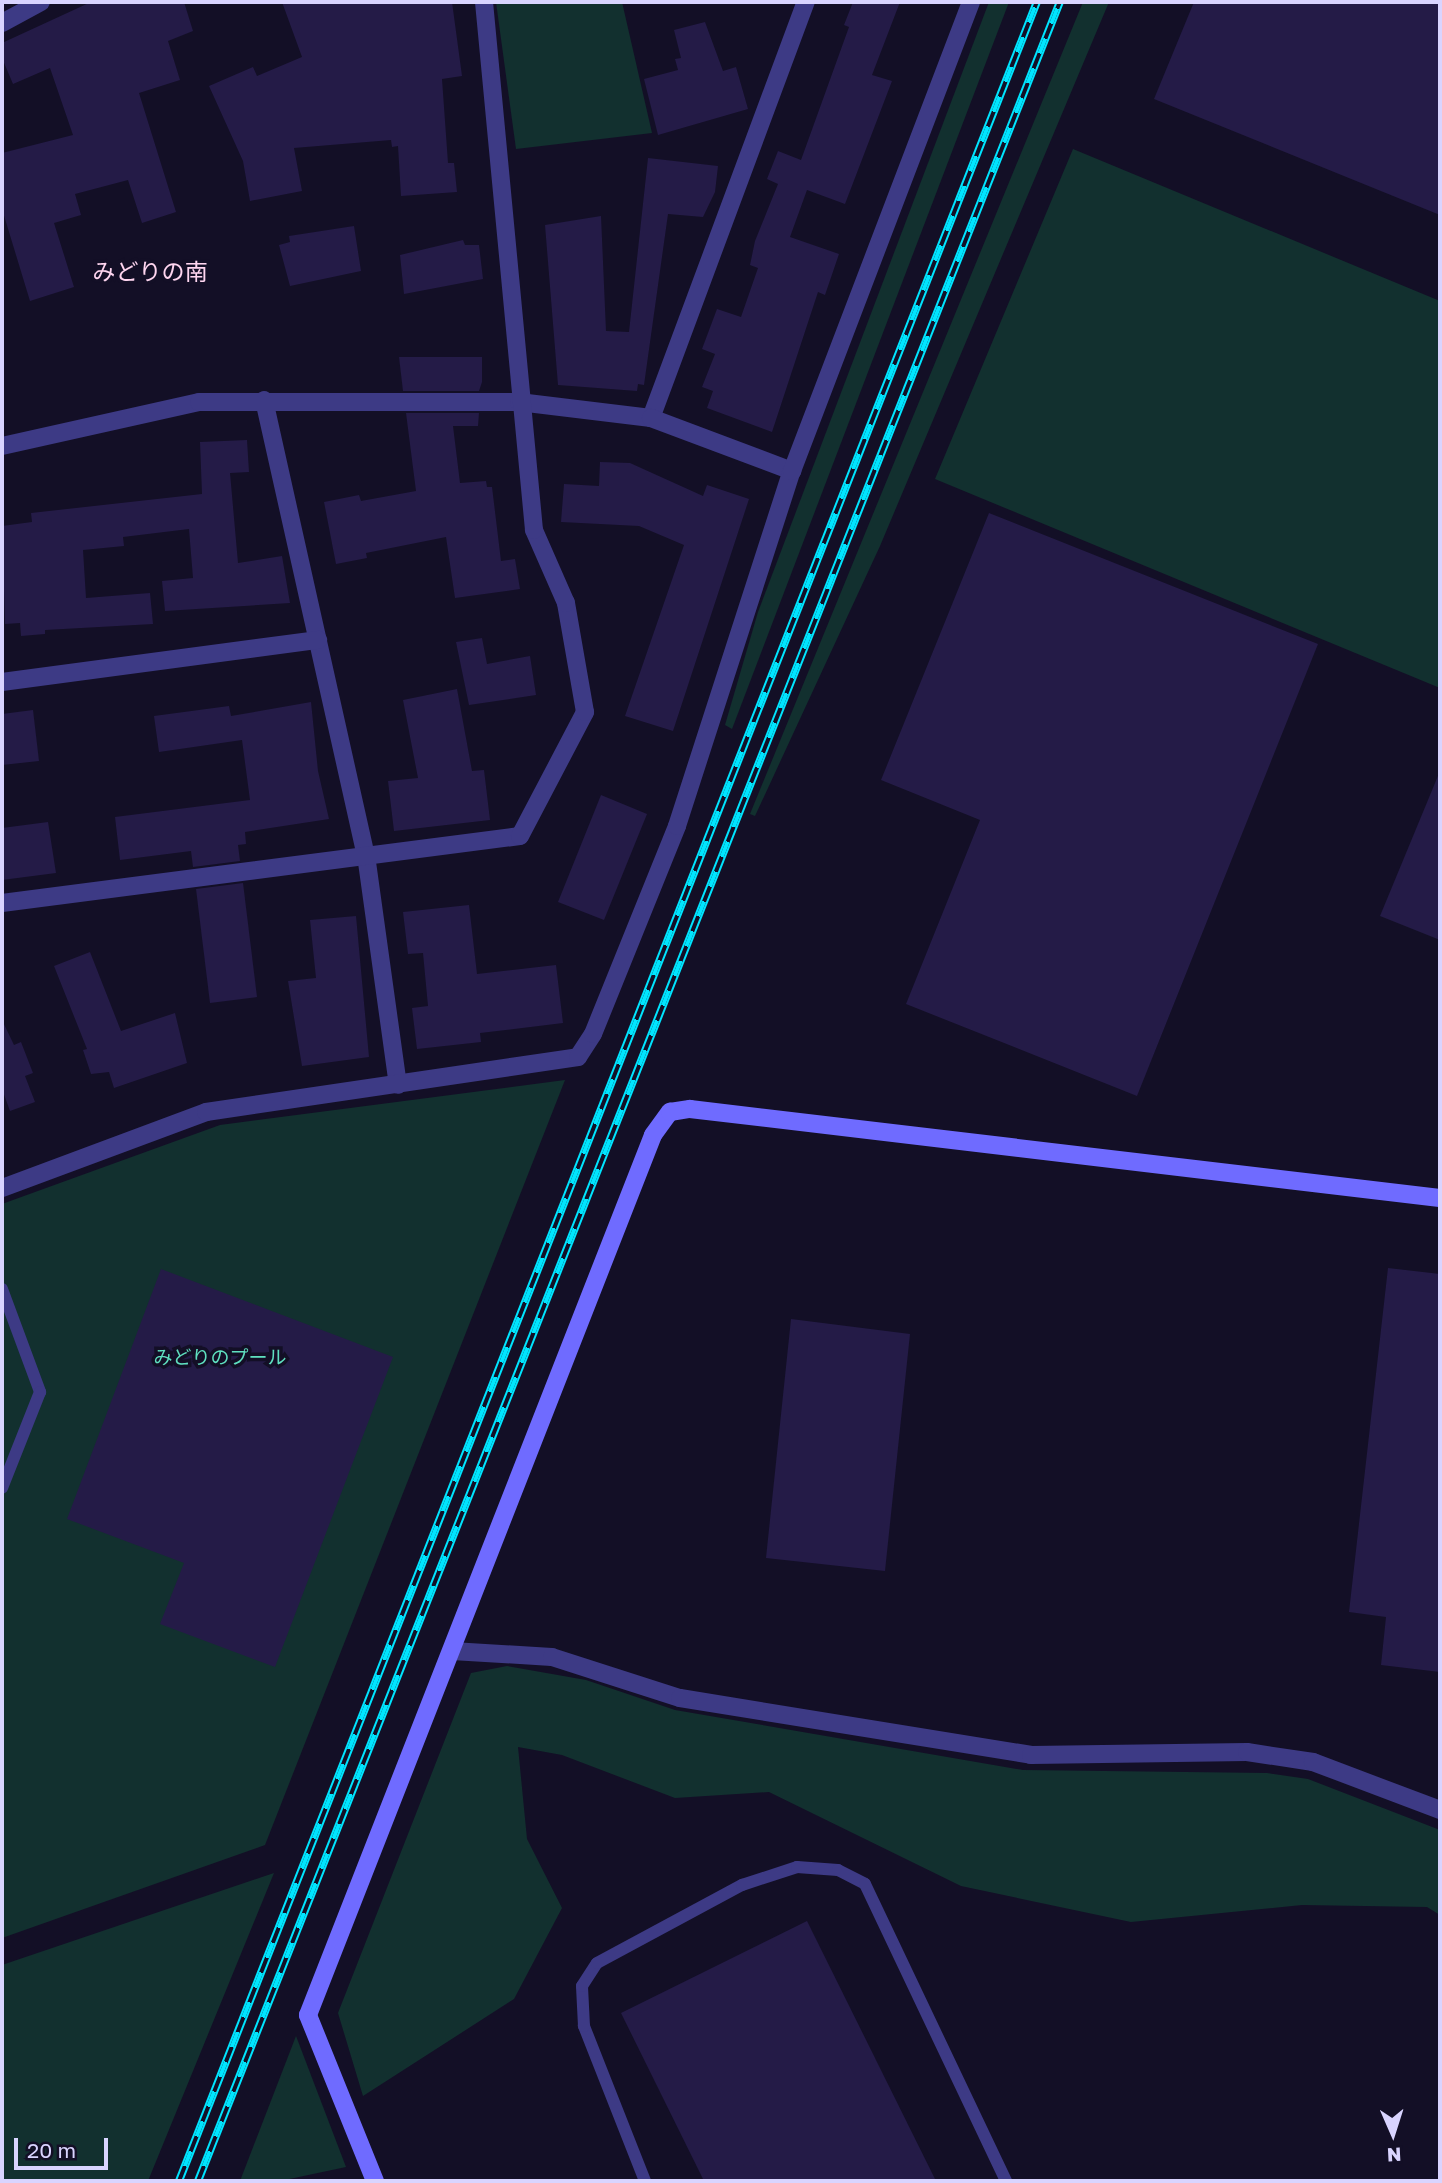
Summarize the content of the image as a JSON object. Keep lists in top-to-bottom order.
{
  "districts": ["みどりの南"],
  "parks": ["みどりのプール"],
  "scale_bar": "20 m",
  "north": "bottom"
}
